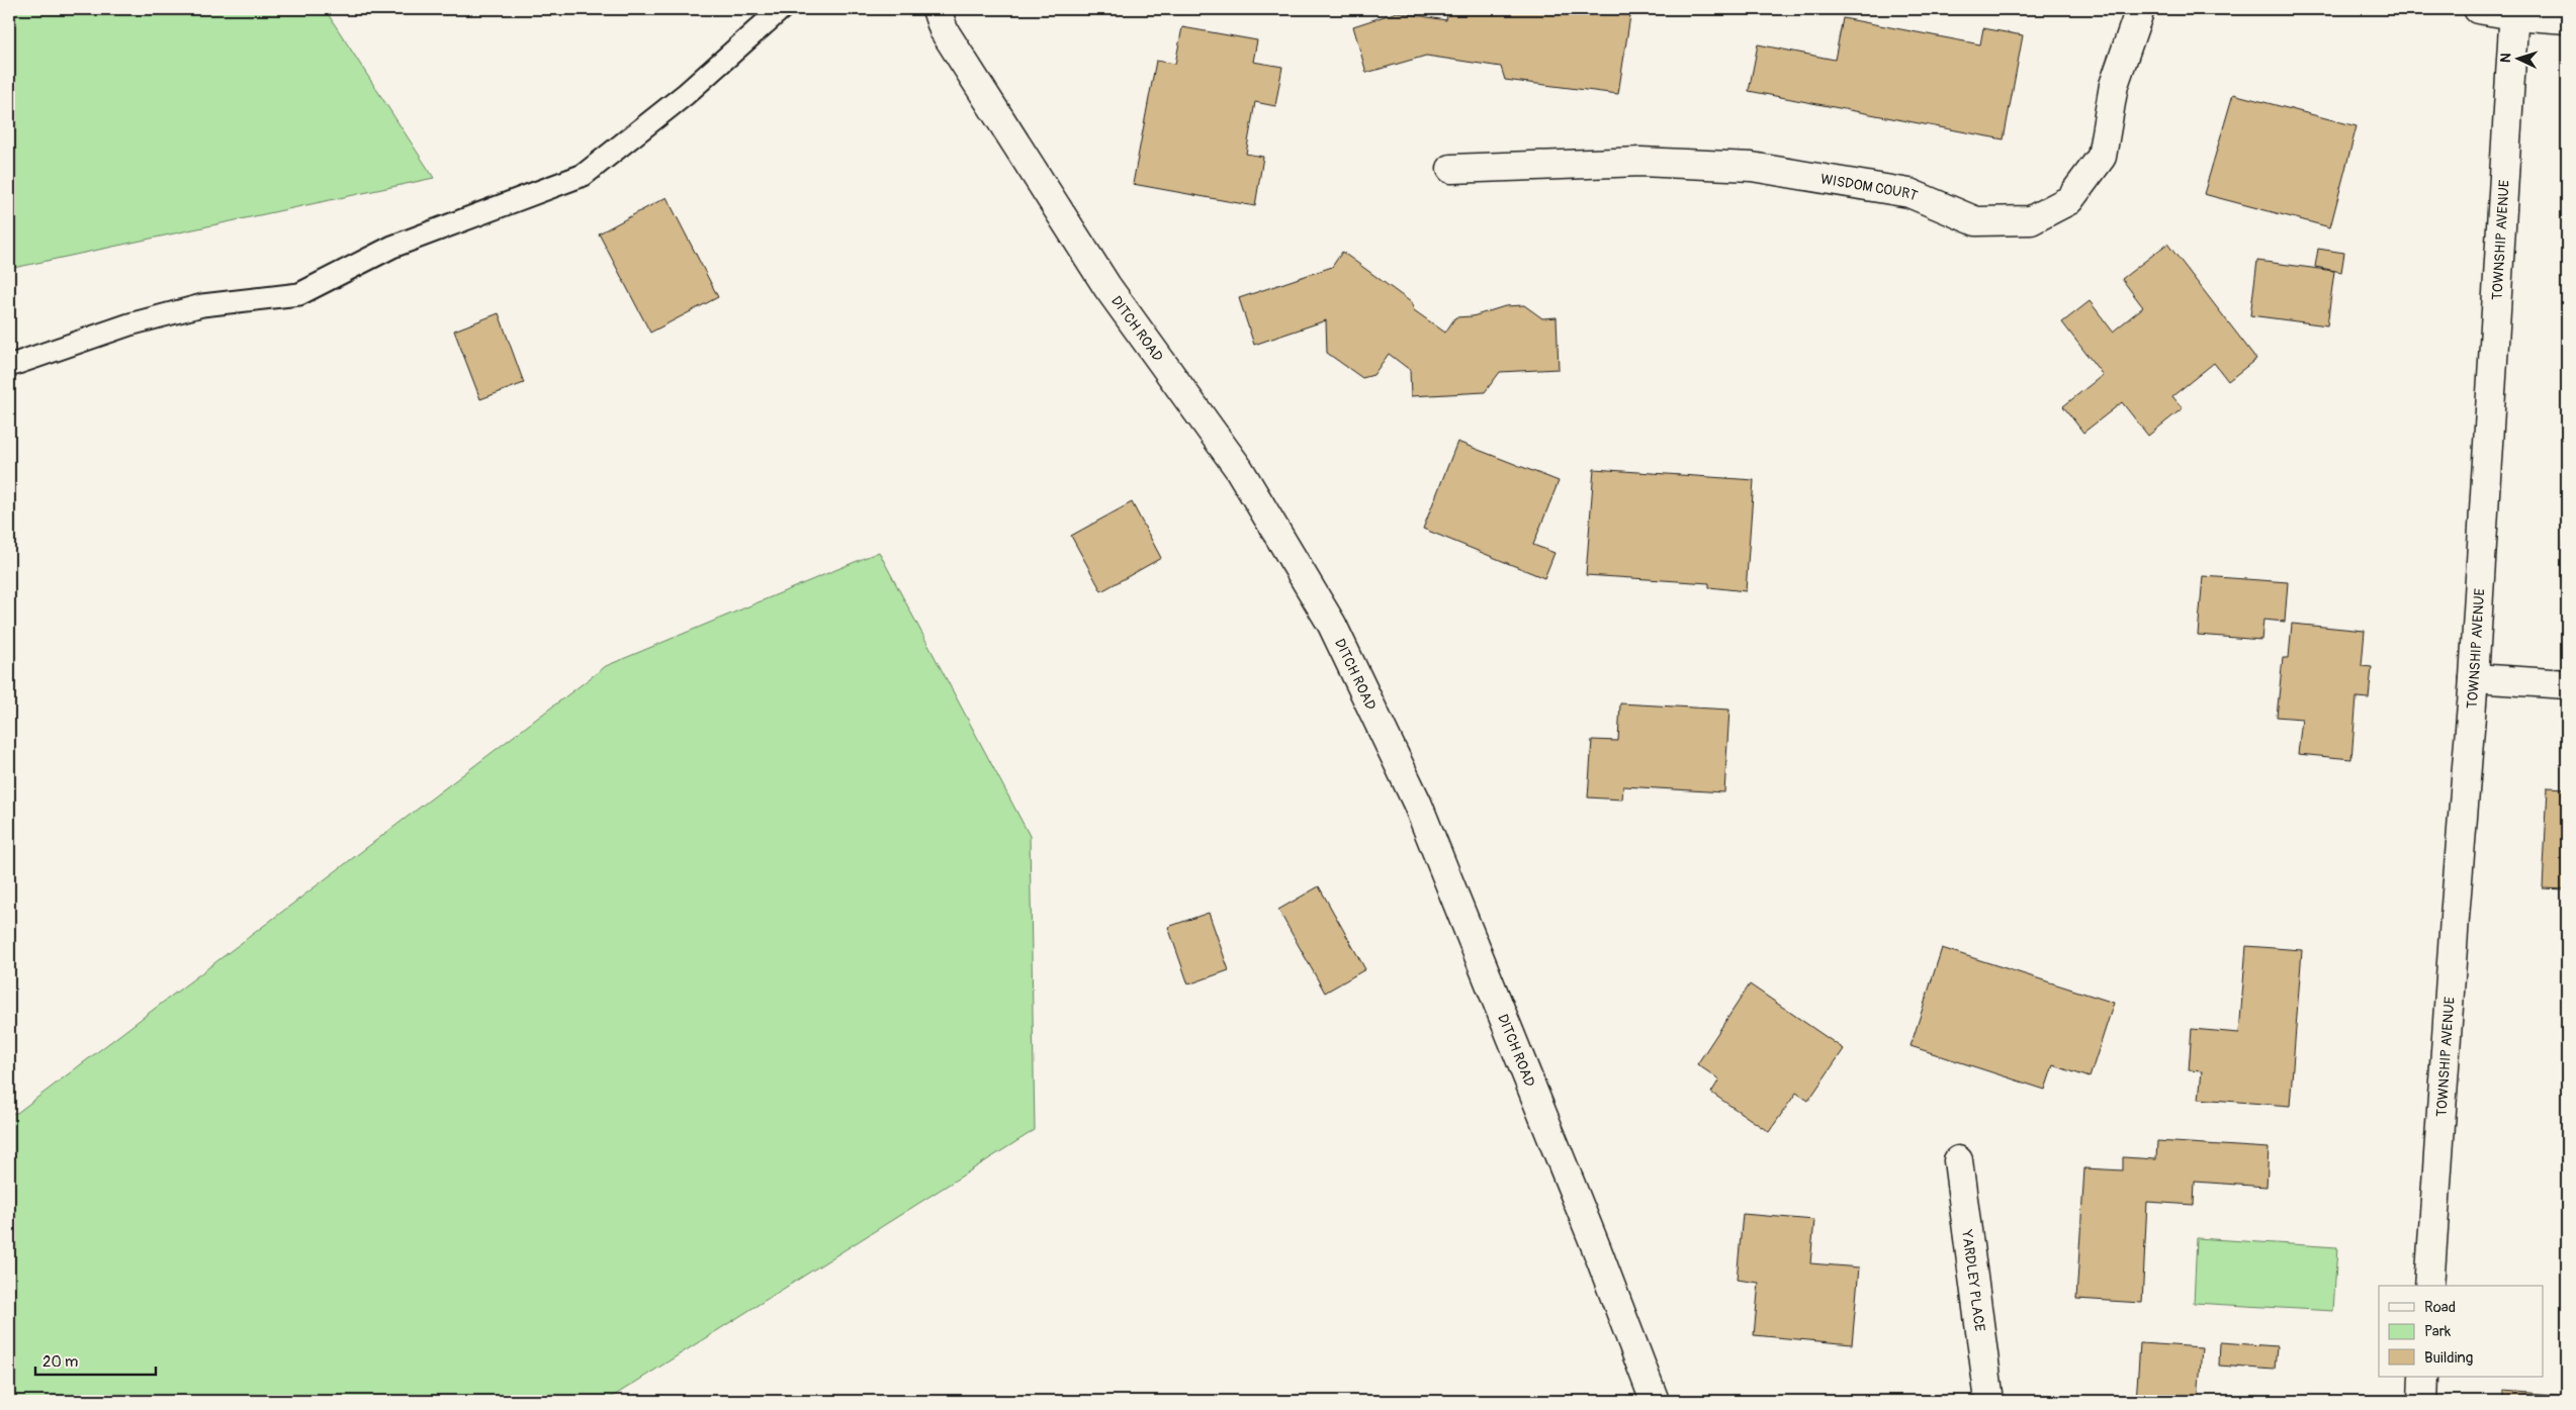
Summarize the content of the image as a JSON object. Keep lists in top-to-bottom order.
{
  "streets": {
    "street": [
      "WISDOM COURT",
      "TOWNSHIP AVENUE",
      "DITCH ROAD",
      "YARDLEY PLACE"
    ]
  },
  "legend": ["Road", "Park", "Building"],
  "scale_bar": "20 m",
  "north": "left"
}
